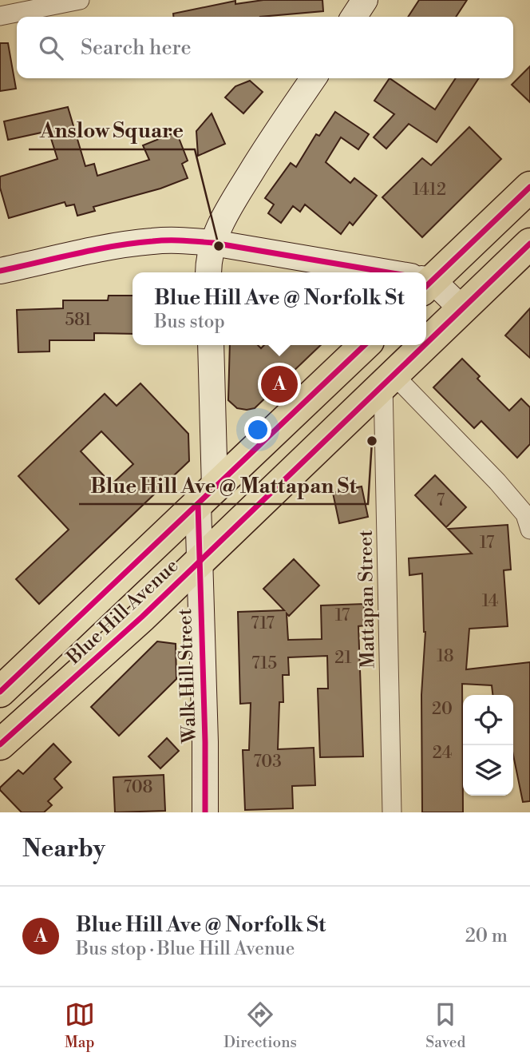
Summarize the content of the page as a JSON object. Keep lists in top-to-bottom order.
{
  "streets": {
    "highway": ["Blue Hill Avenue"],
    "main road": ["Walk Hill Street"],
    "street": ["Mattapan Street"]
  },
  "crossings": [
    ["Mattapan Street", "Blue Hill Avenue"],
    ["Blue Hill Avenue", "Walk Hill Street"]
  ],
  "places": ["Anslow Square", "Blue Hill Ave @ Mattapan St"],
  "house_numbers": [
    "1412",
    "581",
    "7",
    "17",
    "14",
    "17",
    "717",
    "18",
    "21",
    "715",
    "20",
    "24",
    "703",
    "708"
  ],
  "page": {
    "search": "Search here",
    "popup": ["Blue Hill Ave @ Norfolk St", "Bus stop"],
    "pins": "A",
    "heading": "Nearby",
    "list": [
      {
        "mark": "A",
        "name": "Blue Hill Ave @ Norfolk St",
        "note": "Bus stop · Blue Hill Avenue",
        "value": "20 m"
      }
    ],
    "nav": ["Map", "Directions", "Saved"]
  }
}
